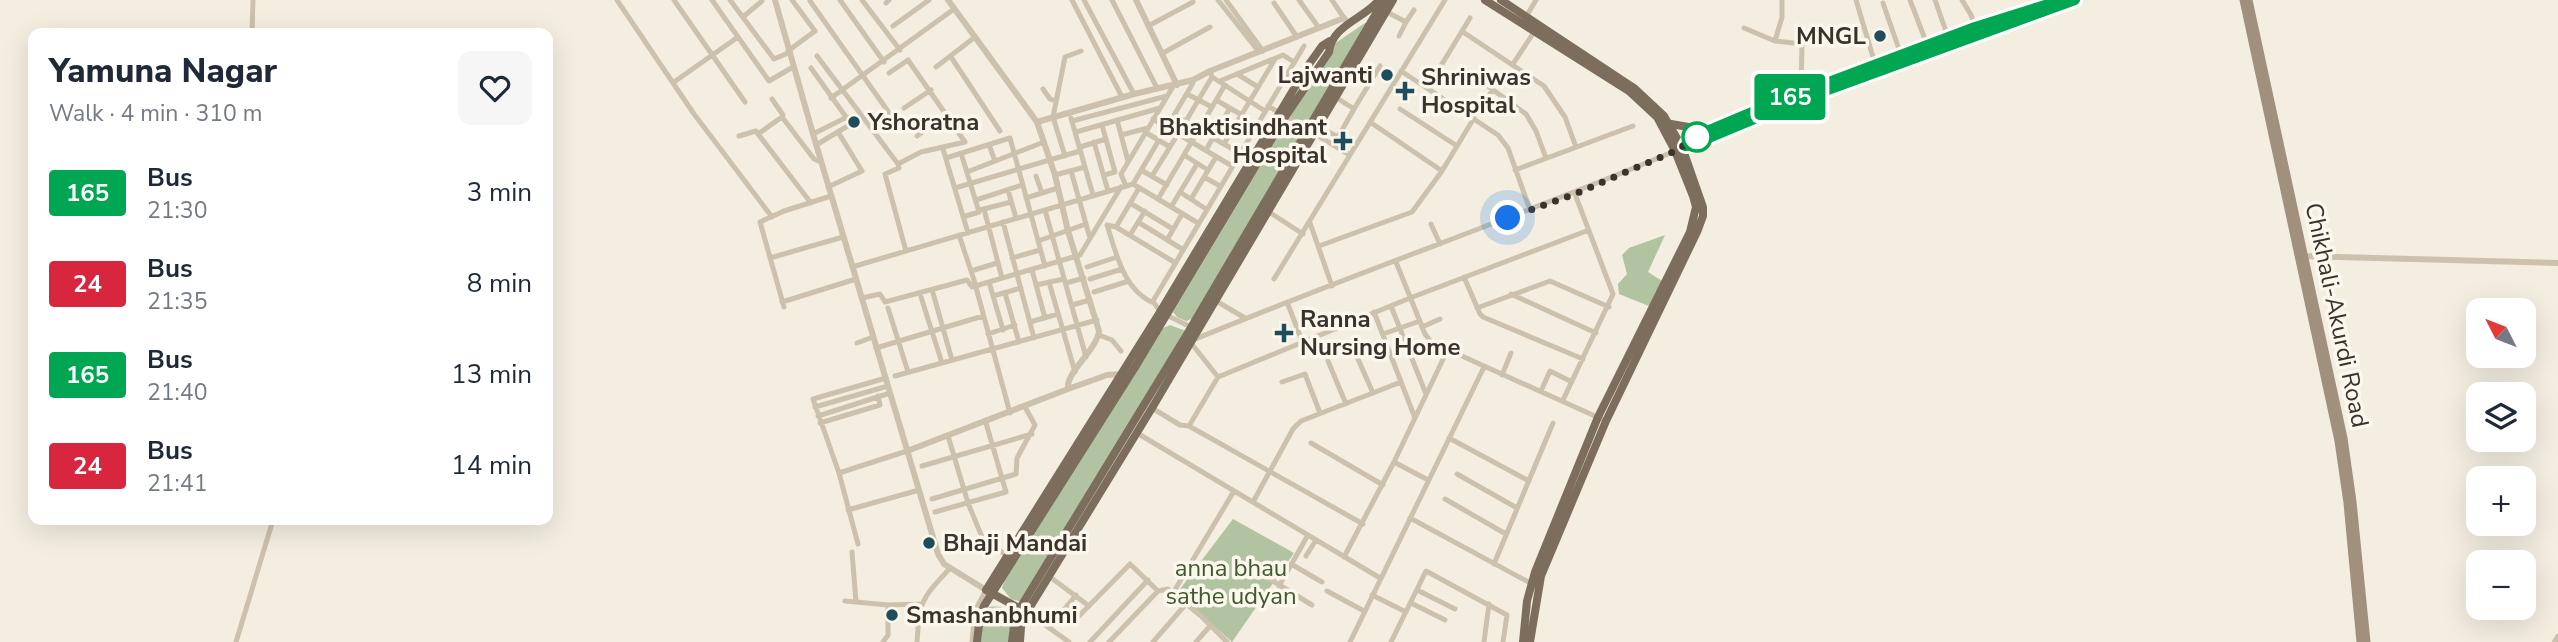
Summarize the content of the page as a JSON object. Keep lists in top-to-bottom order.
{
  "streets": {
    "main road": ["Chikhali-Akurdi Road"]
  },
  "parks": ["anna bhau sathe udyan"],
  "places": {
    "other": [
      "MNGL",
      "Lajwanti",
      "Yshoratna",
      "Bhaji Mandai",
      "Smashanbhumi"
    ],
    "health": ["Shriniwas Hospital", "Bhaktisindhant Hospital", "Ranna Nursing Home"]
  },
  "lines": ["bus line 165"],
  "north": "top left",
  "page": {
    "on_map": "165",
    "heading": ["Yamuna Nagar", "Walk · 4 min · 310 m"],
    "list": [
      {
        "mark": "165",
        "name": "Bus",
        "note": "21:30",
        "value": "3 min"
      },
      {
        "mark": "24",
        "name": "Bus",
        "note": "21:35",
        "value": "8 min"
      },
      {
        "mark": "165",
        "name": "Bus",
        "note": "21:40",
        "value": "13 min"
      },
      {
        "mark": "24",
        "name": "Bus",
        "note": "21:41",
        "value": "14 min"
      }
    ],
    "map_buttons": ["+", "−"]
  }
}
